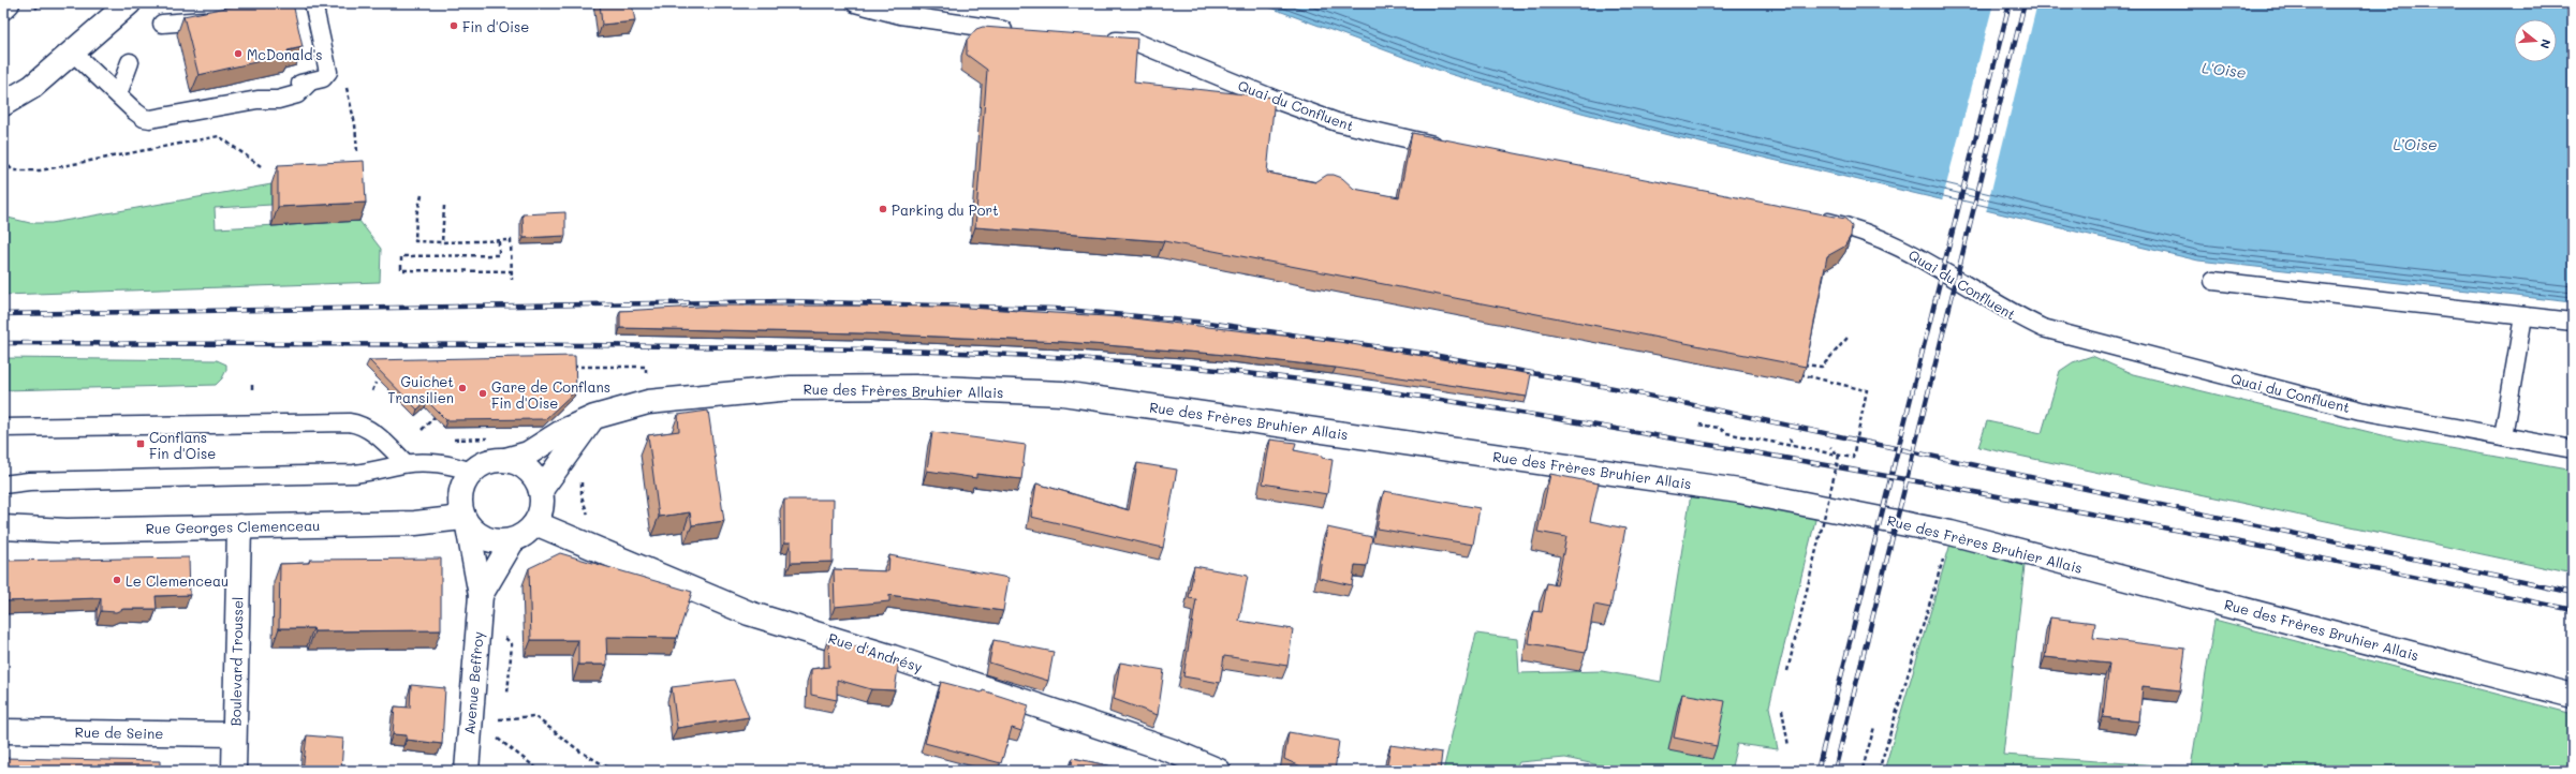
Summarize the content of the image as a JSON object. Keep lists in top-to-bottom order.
{
  "streets": {
    "street": [
      "Rue des Frères Bruhier Allais",
      "Rue Georges Clemenceau",
      "Rue d'Andrésy",
      "Boulevard Troussel",
      "Avenue Beffroy",
      "Rue de Seine"
    ],
    "lane": ["Quai du Confluent"]
  },
  "crossings": [
    ["Rue des Frères Bruhier Allais", "Rue Georges Clemenceau"],
    ["Rue des Frères Bruhier Allais", "Rue d'Andrésy"],
    ["Rue Georges Clemenceau", "Rue d'Andrésy"],
    ["Rue Georges Clemenceau", "Boulevard Troussel"],
    ["Boulevard Troussel", "Rue de Seine"]
  ],
  "water": ["L'Oise", "L’Oise"],
  "places": {
    "other": [
      "Fin d'Oise",
      "McDonald's",
      "Parking du Port",
      "Guichet Transilien",
      "Gare de Conflans Fin d'Oise",
      "Le Clemenceau"
    ],
    "transit": ["Conflans Fin d'Oise"]
  },
  "north": "right"
}
